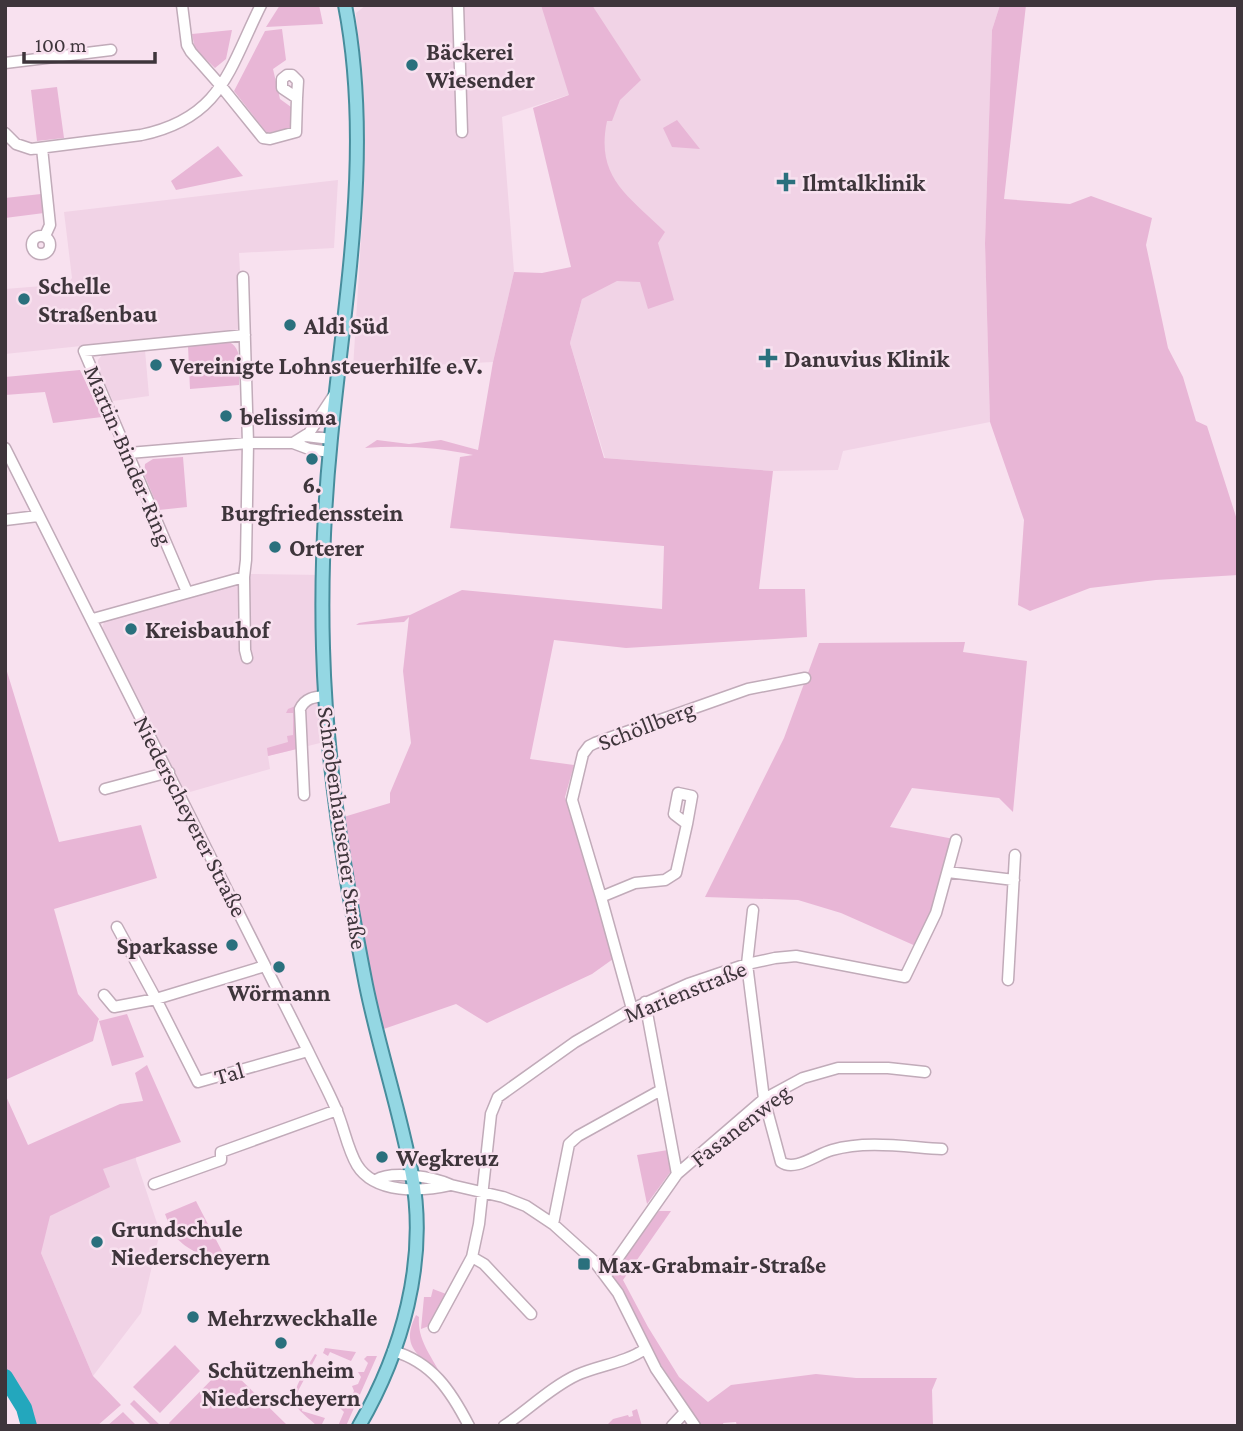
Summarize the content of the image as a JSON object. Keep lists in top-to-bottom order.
{
  "streets": {
    "main road": ["Schrobenhausener Straße"],
    "street": [
      "Martin-Binder-Ring",
      "Schöllberg",
      "Niederscheyerer Straße",
      "Marienstraße",
      "Tal",
      "Fasanenweg"
    ]
  },
  "crossings": [
    ["Schöllberg", "Marienstraße"],
    ["Niederscheyerer Straße", "Schrobenhausener Straße"],
    ["Niederscheyerer Straße", "Tal"]
  ],
  "places": {
    "other": [
      "Bäckerei Wiesender",
      "Schelle Straßenbau",
      "Aldi Süd",
      "Vereinigte Lohnsteuerhilfe e.V.",
      "belissima",
      "6. Burgfriedensstein",
      "Orterer",
      "Kreisbauhof",
      "Sparkasse",
      "Wörmann",
      "Wegkreuz",
      "Grundschule Niederscheyern",
      "Mehrzweckhalle",
      "Schützenheim Niederscheyern"
    ],
    "health": ["Ilmtalklinik", "Danuvius Klinik"],
    "transit": ["Max-Grabmair-Straße"]
  },
  "scale_bar": "100 m"
}
